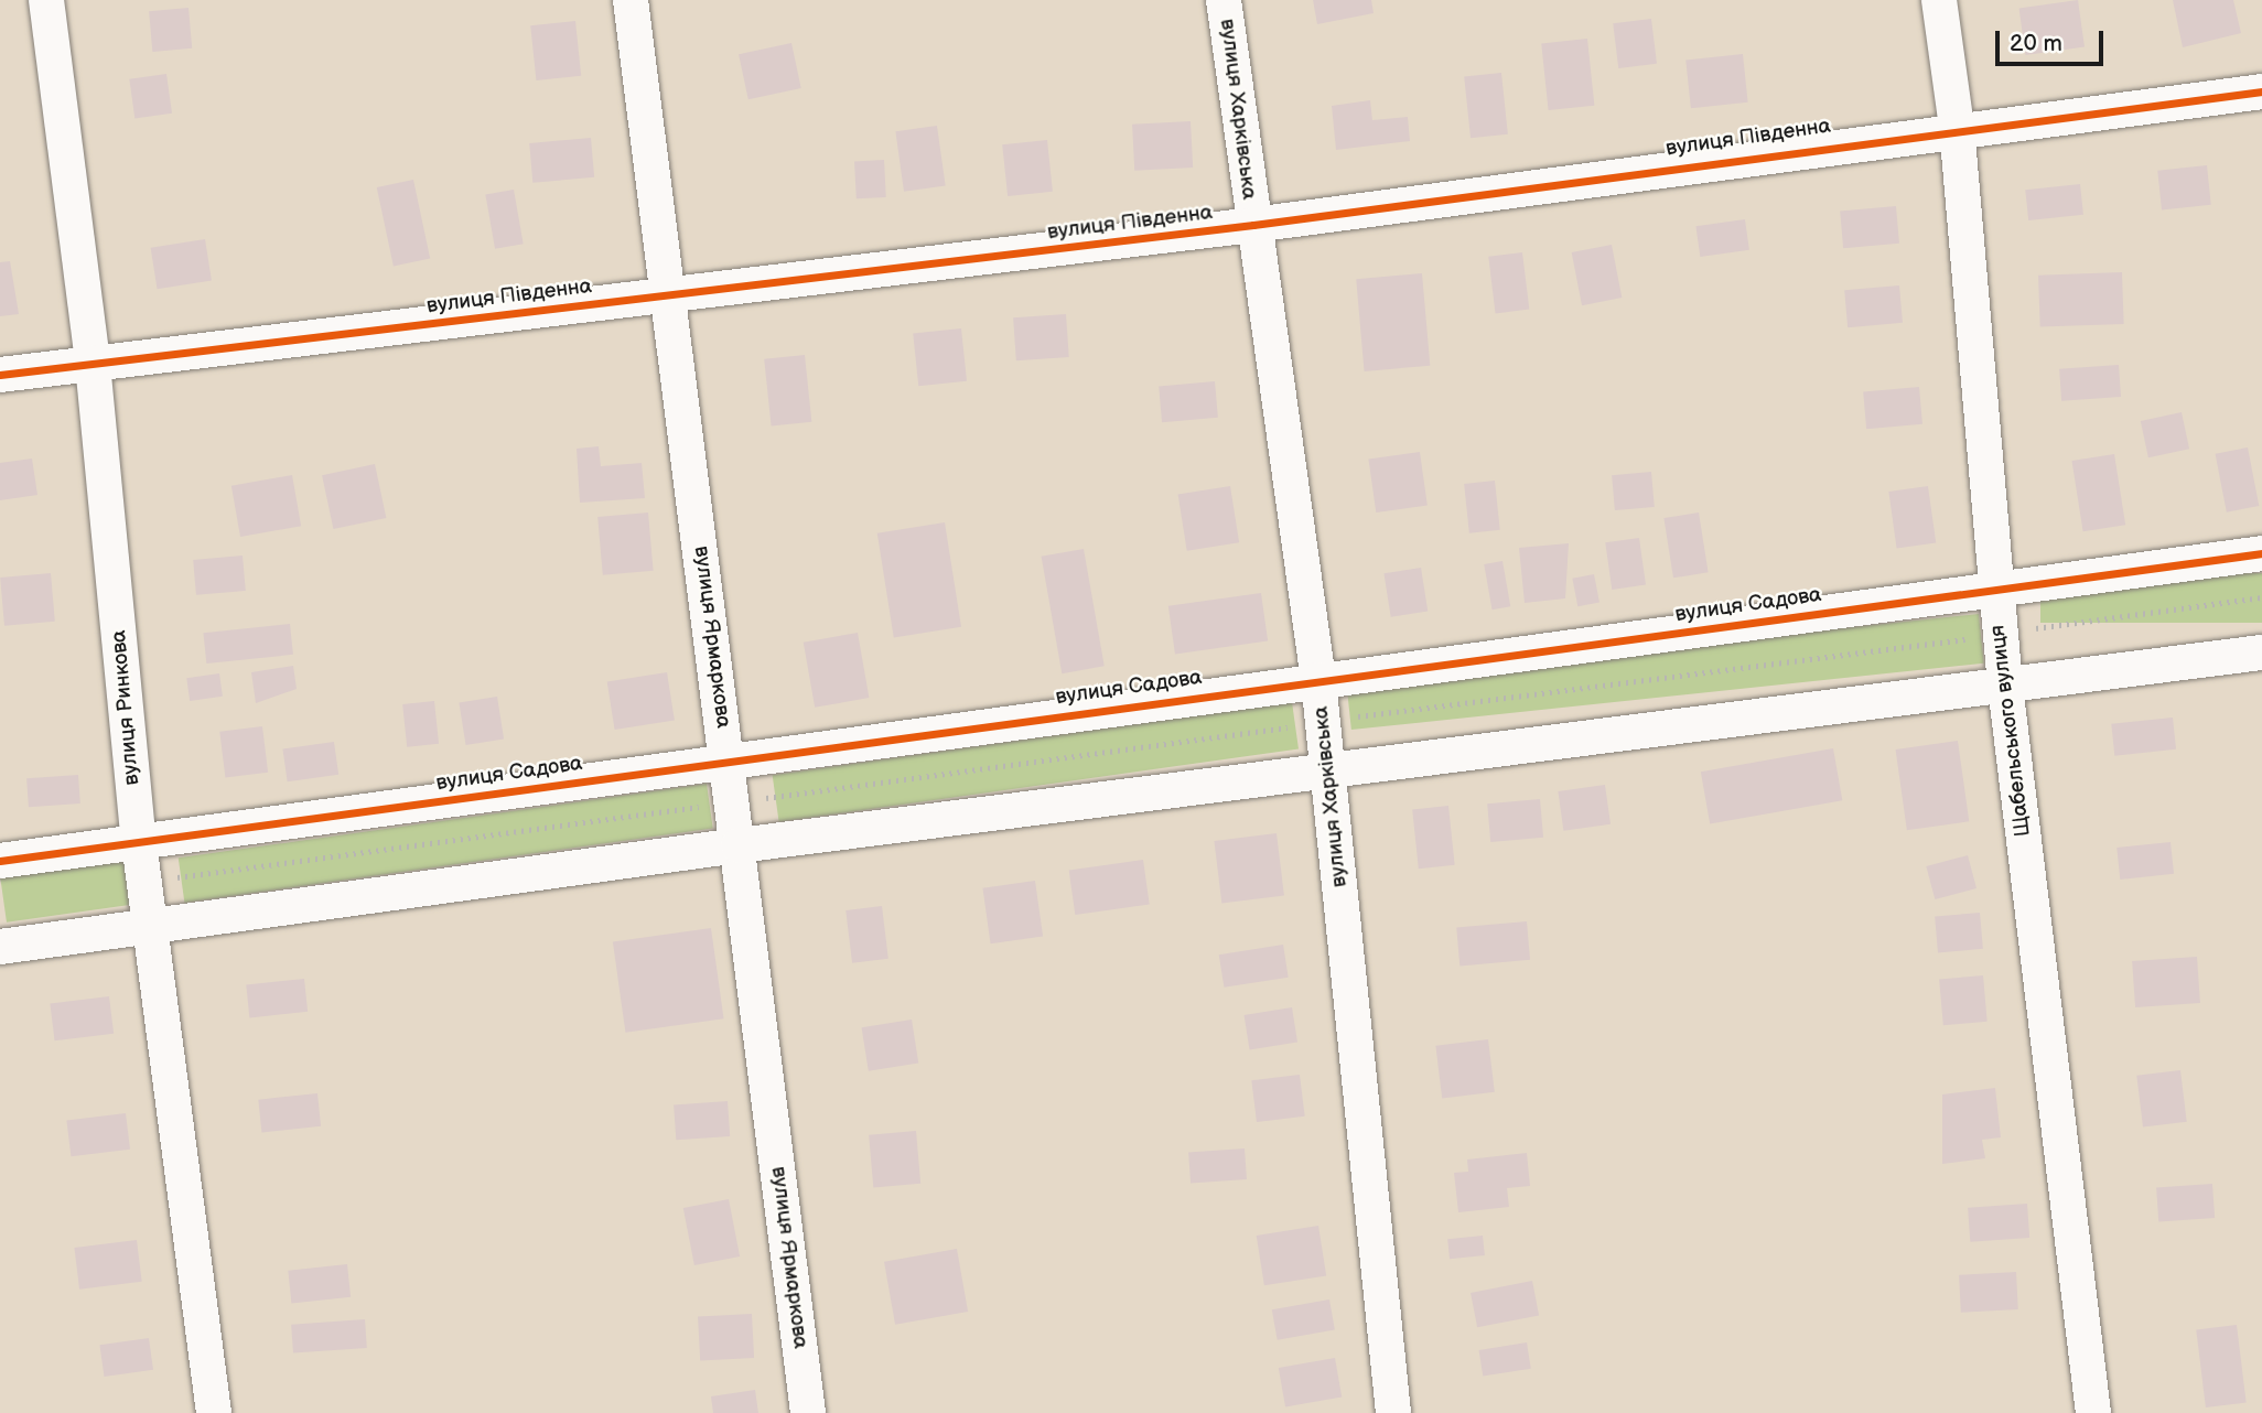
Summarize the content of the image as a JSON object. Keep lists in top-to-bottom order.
{
  "streets": {
    "street": [
      "вулиця Харківська",
      "вулиця Південна",
      "вулиця Садова",
      "вулиця Ярмаркова",
      "вулиця Ринкова",
      "Щабельського вулиця"
    ]
  },
  "crossings": [
    ["вулиця Харківська", "вулиця Південна"],
    ["вулиця Харківська", "вулиця Садова"],
    ["вулиця Південна", "вулиця Ярмаркова"],
    ["вулиця Південна", "вулиця Ринкова"],
    ["вулиця Південна", "Щабельського вулиця"],
    ["вулиця Садова", "вулиця Ярмаркова"],
    ["вулиця Садова", "вулиця Ринкова"],
    ["вулиця Садова", "Щабельського вулиця"]
  ],
  "scale_bar": "20 m"
}
